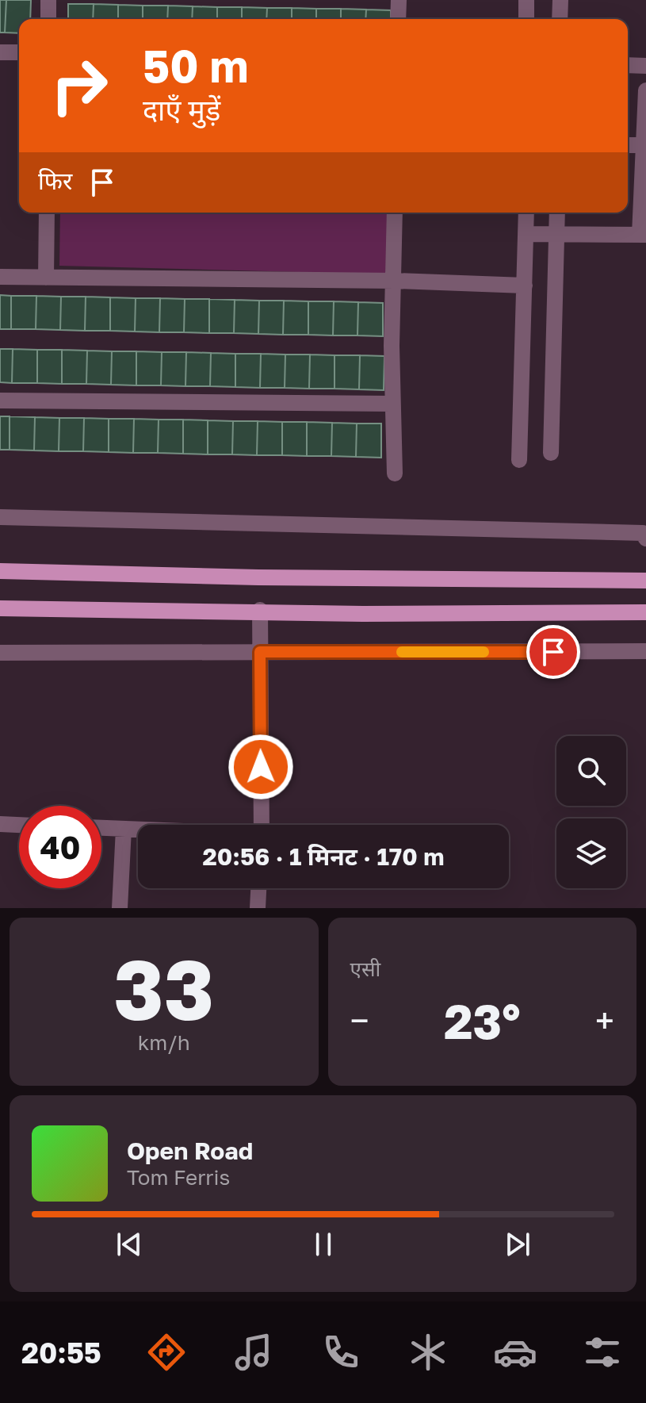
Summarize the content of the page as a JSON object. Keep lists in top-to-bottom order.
{
  "page": {
    "turn": ["50 m", "दाएँ मुड़ें"],
    "then": "फिर",
    "limit": "40",
    "trip": "20:56 · 1 मिनट · 170 m",
    "tile": [
      ["33", "km/h"],
      "एसी"
    ],
    "heat": ["−", "23°", "+"],
    "song": ["Open Road", "Tom Ferris"],
    "tabs": "20:55"
  }
}
